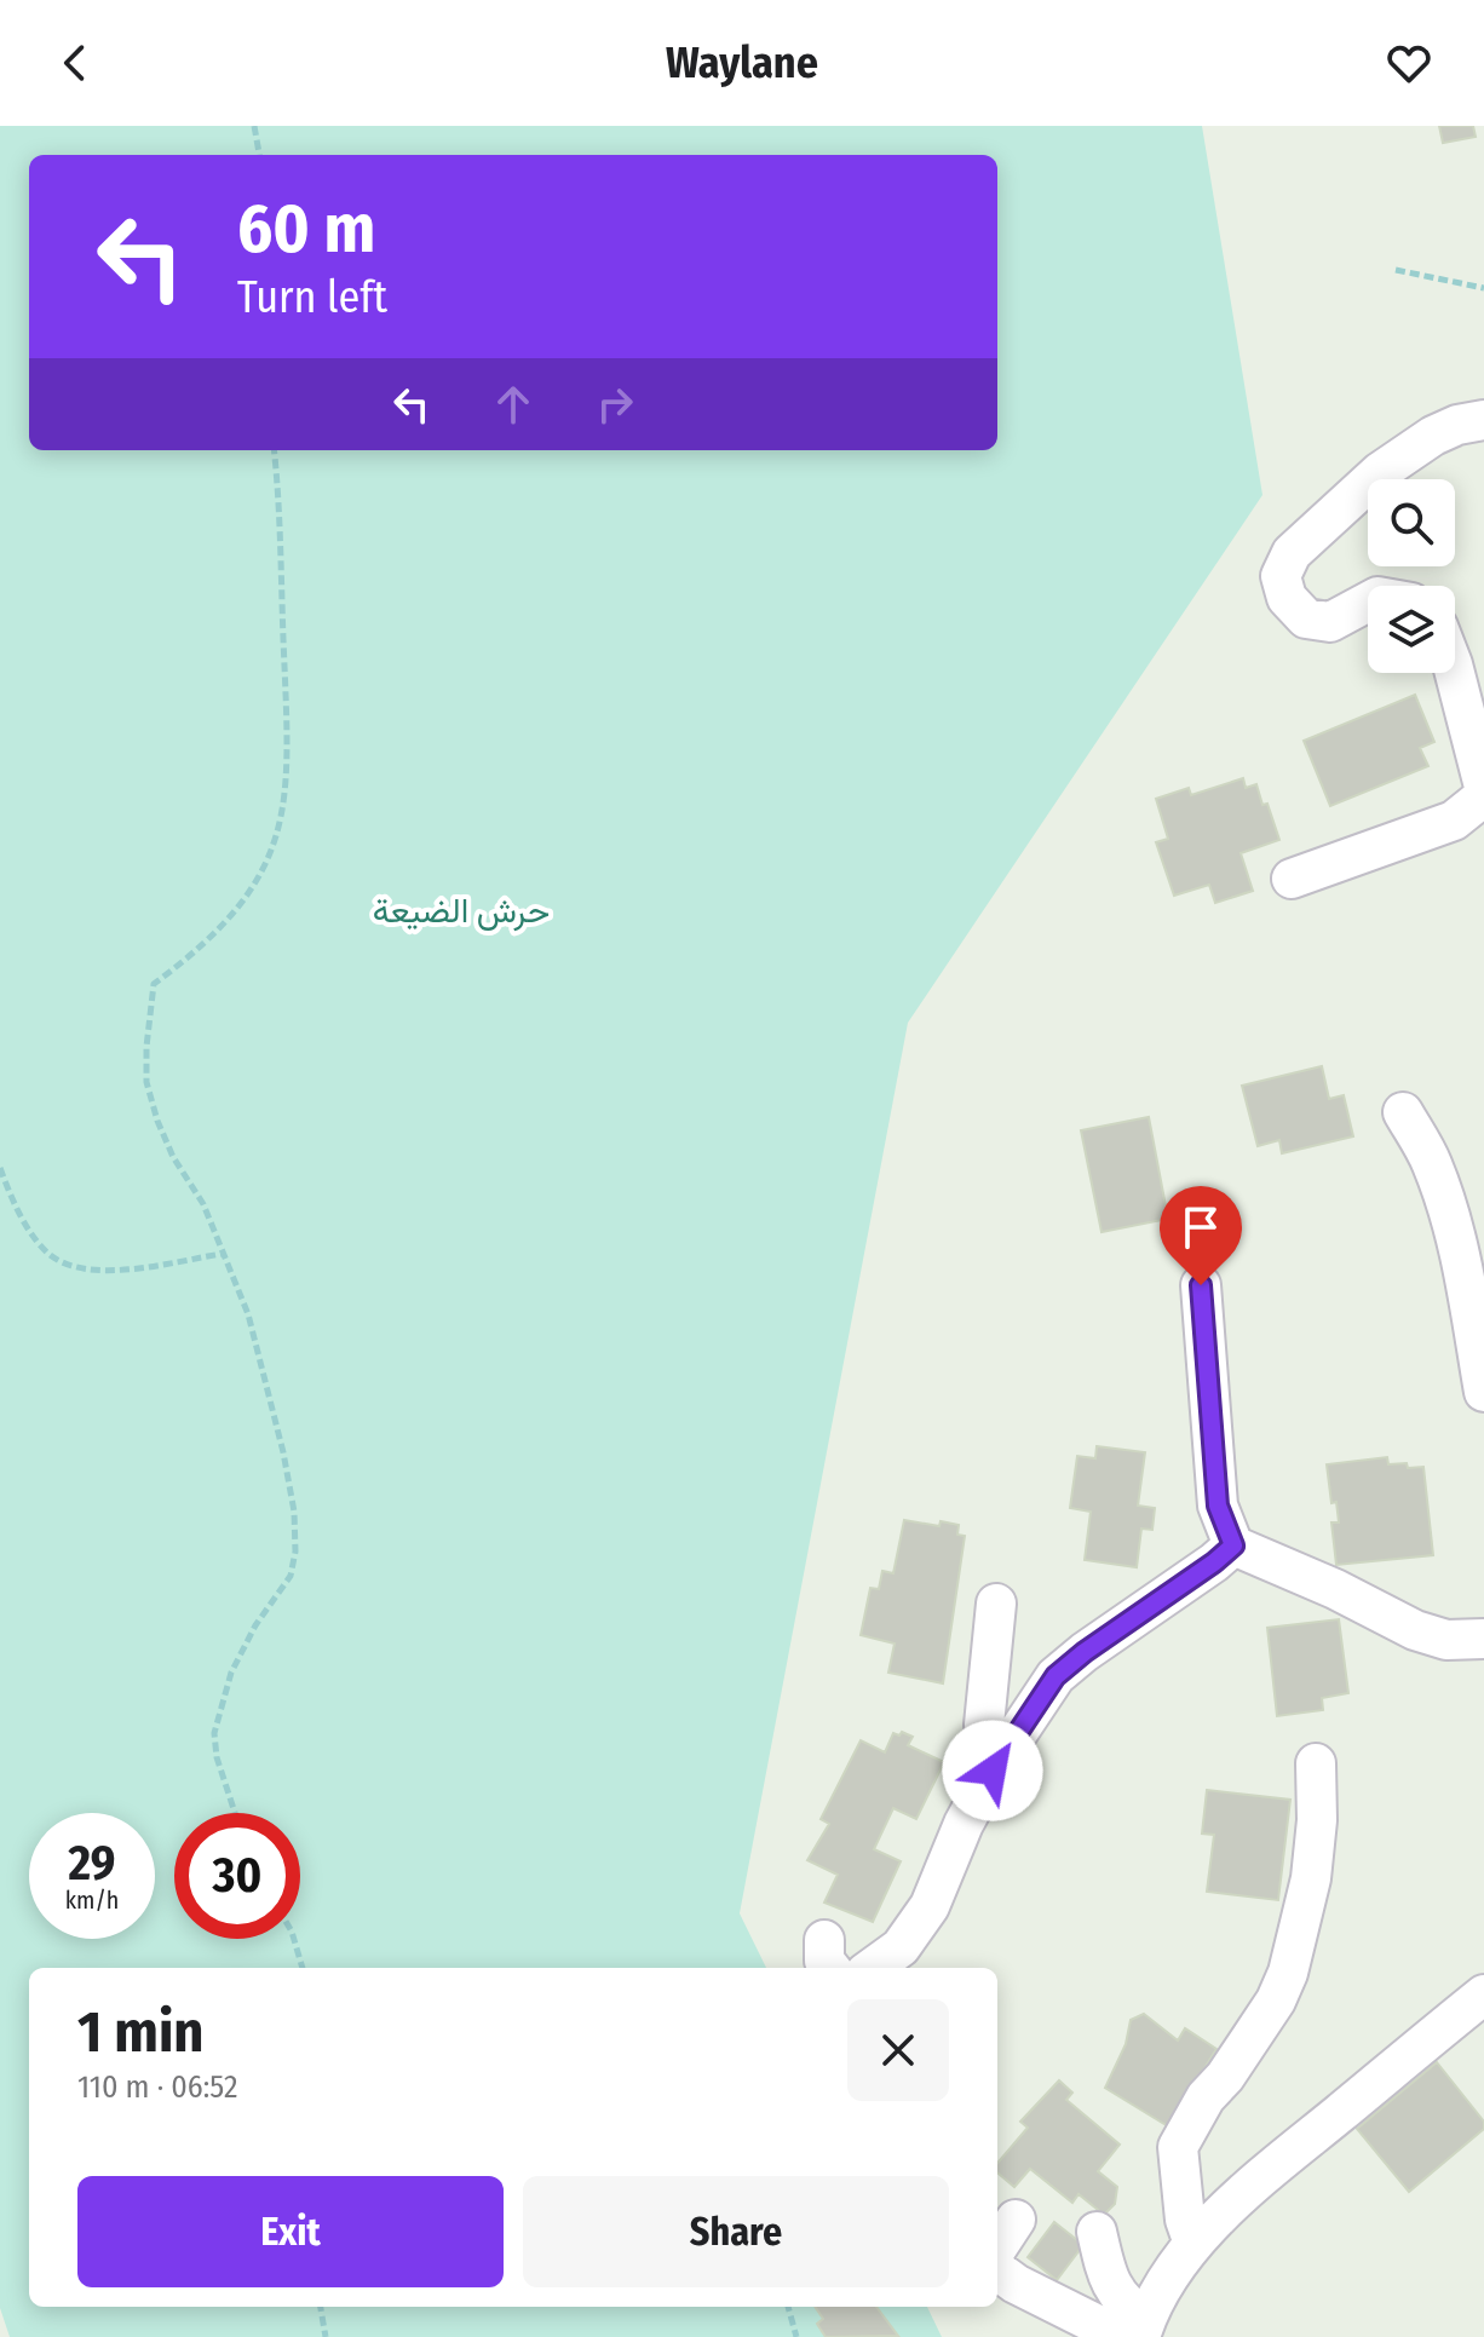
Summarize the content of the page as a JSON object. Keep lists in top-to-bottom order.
{
  "parks": ["حرش الضيعة"],
  "page": {
    "header": "Waylane",
    "turn": ["60 m", "Turn left"],
    "speed": "29 km/h",
    "limit": "30",
    "heading": ["1 min", "110 m · 06:52"],
    "buttons": ["Exit", "Share"]
  }
}
